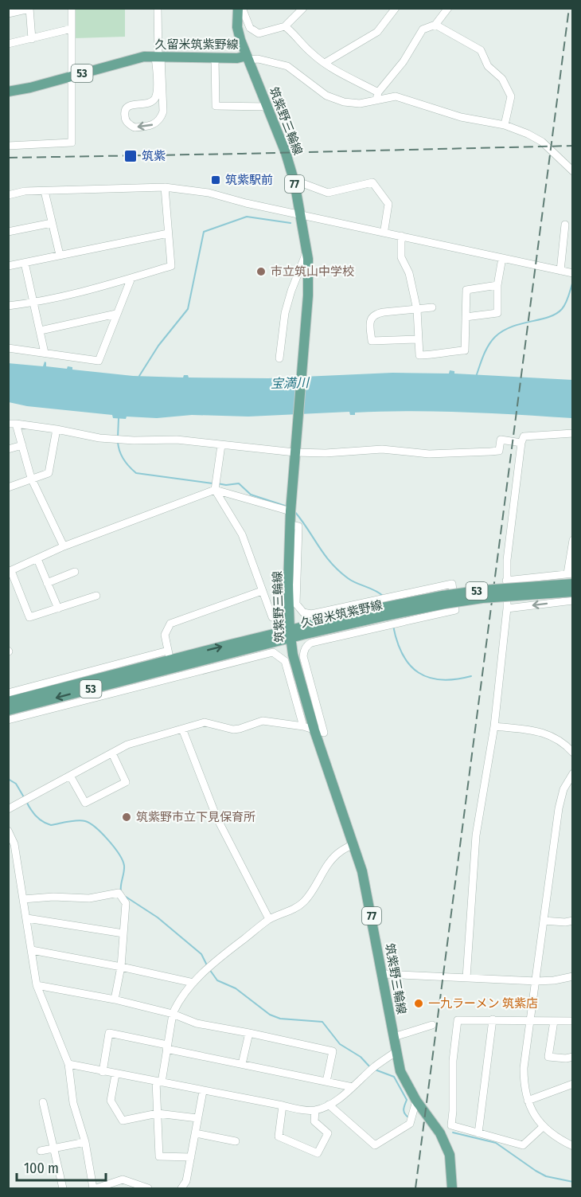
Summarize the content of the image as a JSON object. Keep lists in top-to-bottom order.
{
  "streets": {
    "main road": [
      "久留米筑紫野線",
      "53",
      "筑紫野三輪線",
      "77"
    ]
  },
  "crossings": [
    ["久留米筑紫野線", "筑紫野三輪線"]
  ],
  "water": ["宝満川"],
  "places": {
    "transit": ["筑紫", "筑紫駅前"],
    "other": ["市立筑山中学校", "筑紫野市立下見保育所", "一九ラーメン 筑紫店"]
  },
  "scale_bar": "100 m"
}
